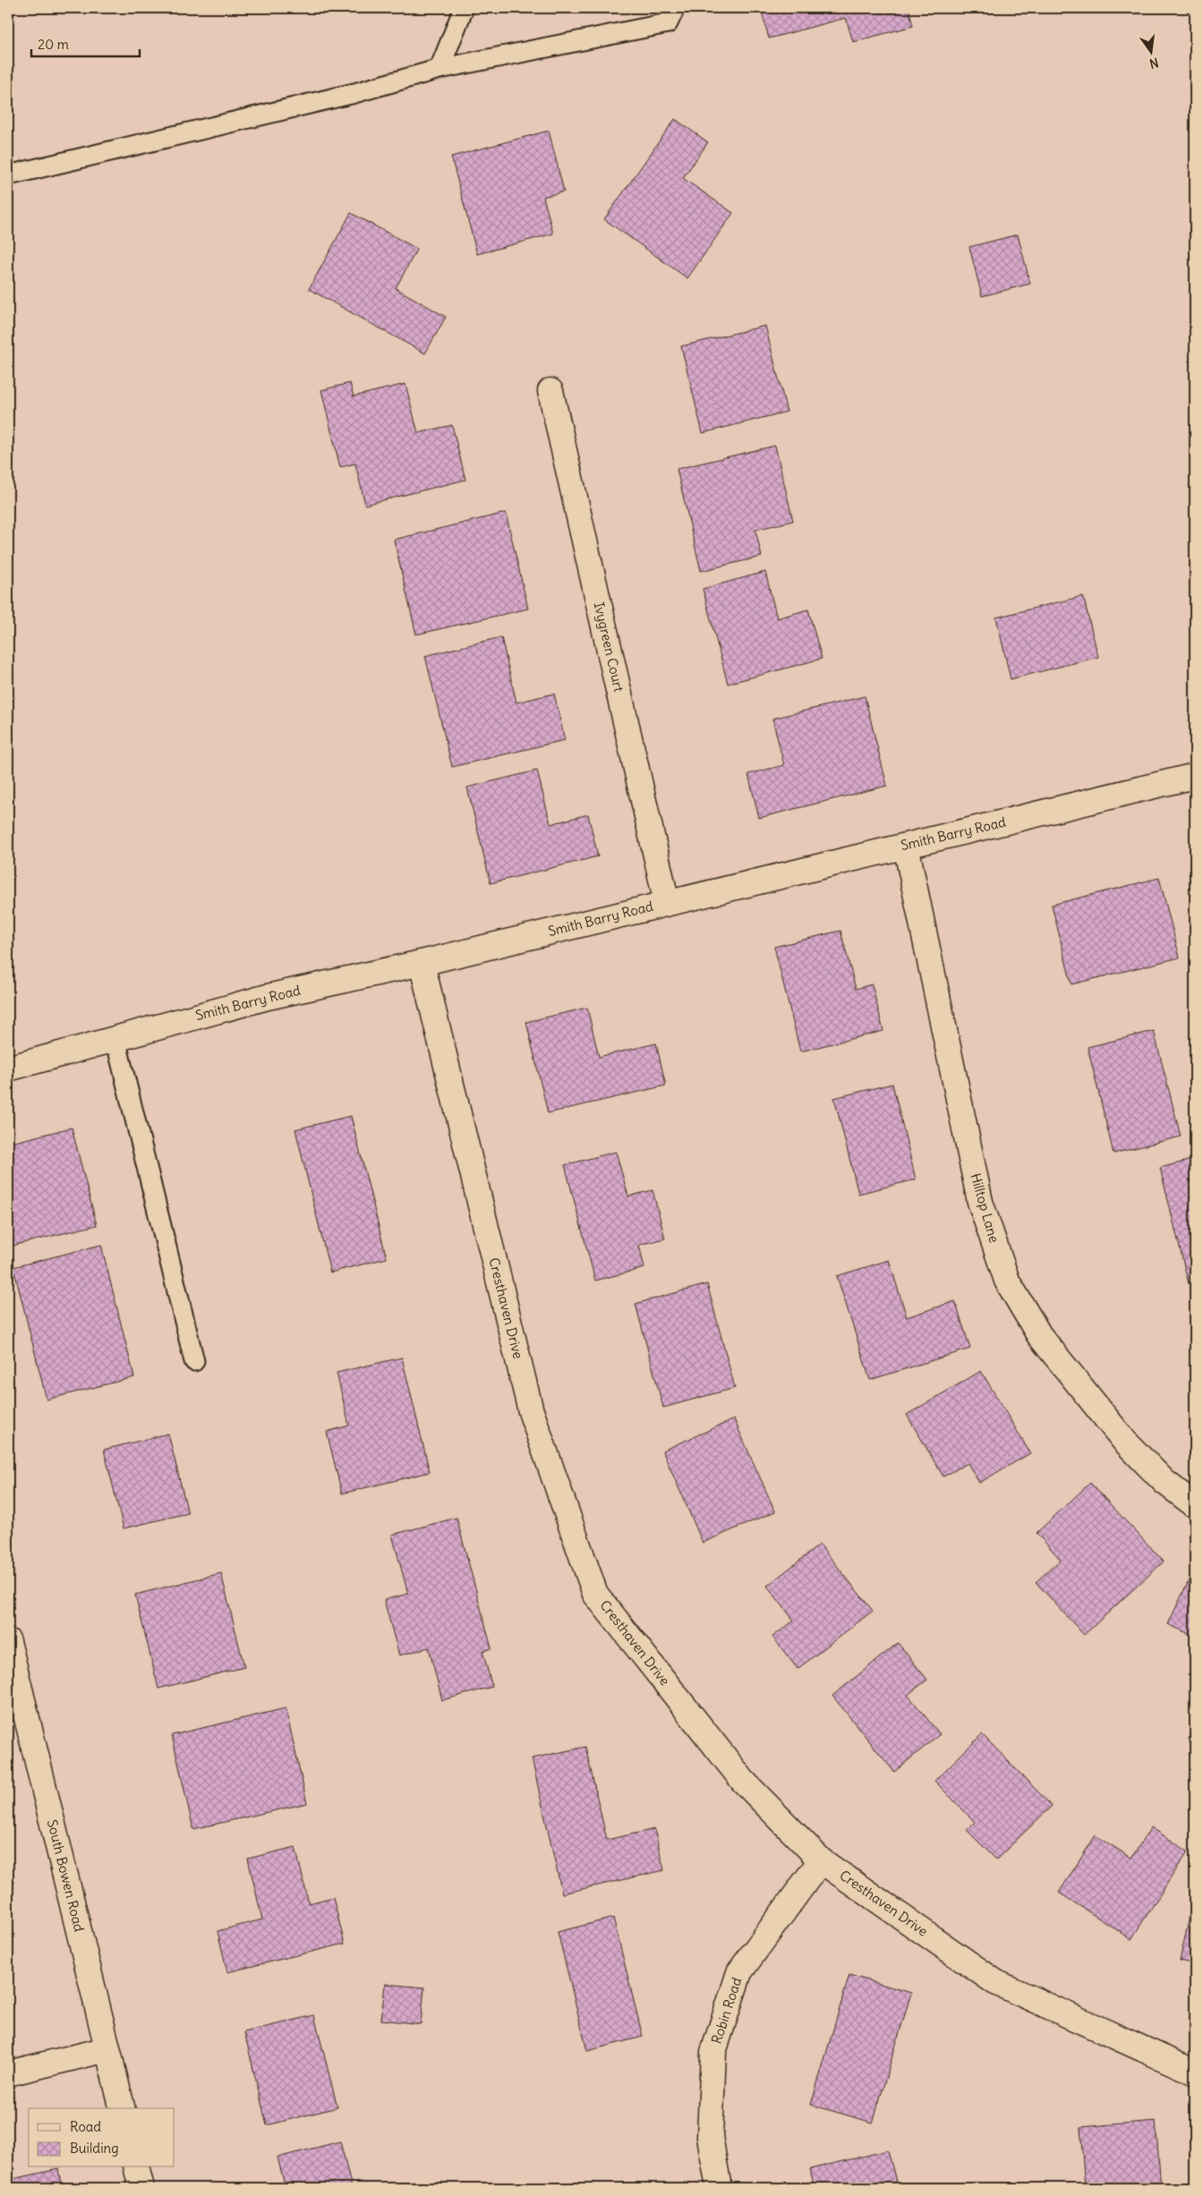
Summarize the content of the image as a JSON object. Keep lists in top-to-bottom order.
{
  "streets": {
    "street": [
      "Ivygreen Court",
      "Smith Barry Road",
      "Hilltop Lane",
      "Cresthaven Drive",
      "South Bowen Road",
      "Robin Road"
    ]
  },
  "crossings": [
    ["Ivygreen Court", "Smith Barry Road"],
    ["Smith Barry Road", "Hilltop Lane"],
    ["Smith Barry Road", "Cresthaven Drive"],
    ["Cresthaven Drive", "Robin Road"]
  ],
  "legend": ["Road", "Building"],
  "scale_bar": "20 m",
  "north": "bottom"
}
